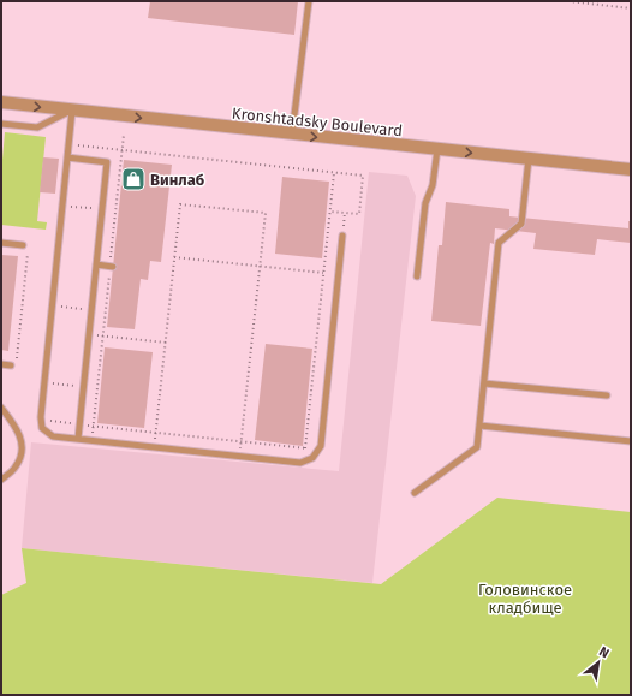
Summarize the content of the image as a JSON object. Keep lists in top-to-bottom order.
{
  "streets": {
    "street": ["Kronshtadsky Boulevard"]
  },
  "one_way": ["Kronshtadsky Boulevard"],
  "parks": ["Головинское кладбище"],
  "places": {
    "shop": ["Винлаб"]
  },
  "north": "top right"
}
